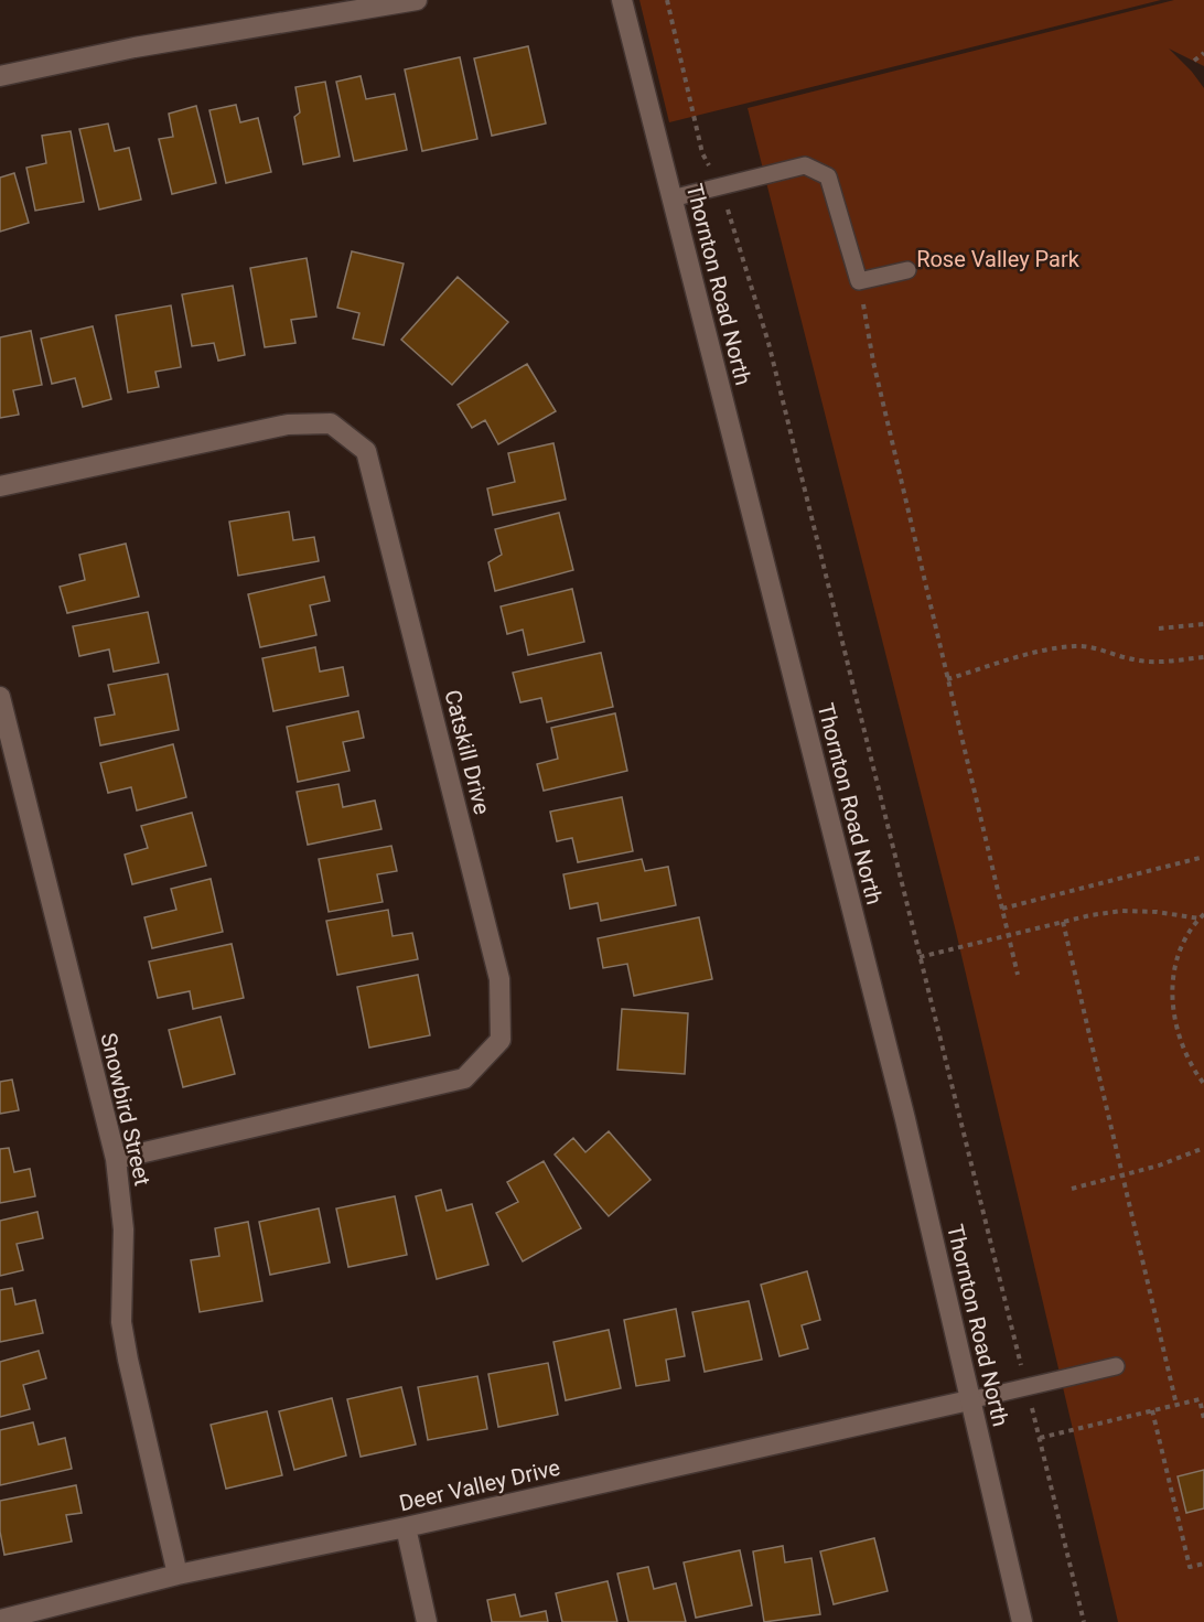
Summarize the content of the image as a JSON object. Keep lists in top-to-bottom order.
{
  "streets": {
    "street": [
      "Thornton Road North",
      "Catskill Drive",
      "Snowbird Street",
      "Deer Valley Drive"
    ]
  },
  "crossings": [
    ["Thornton Road North", "Deer Valley Drive"],
    ["Catskill Drive", "Snowbird Street"],
    ["Snowbird Street", "Deer Valley Drive"]
  ],
  "parks": ["Rose Valley Park"]
}
